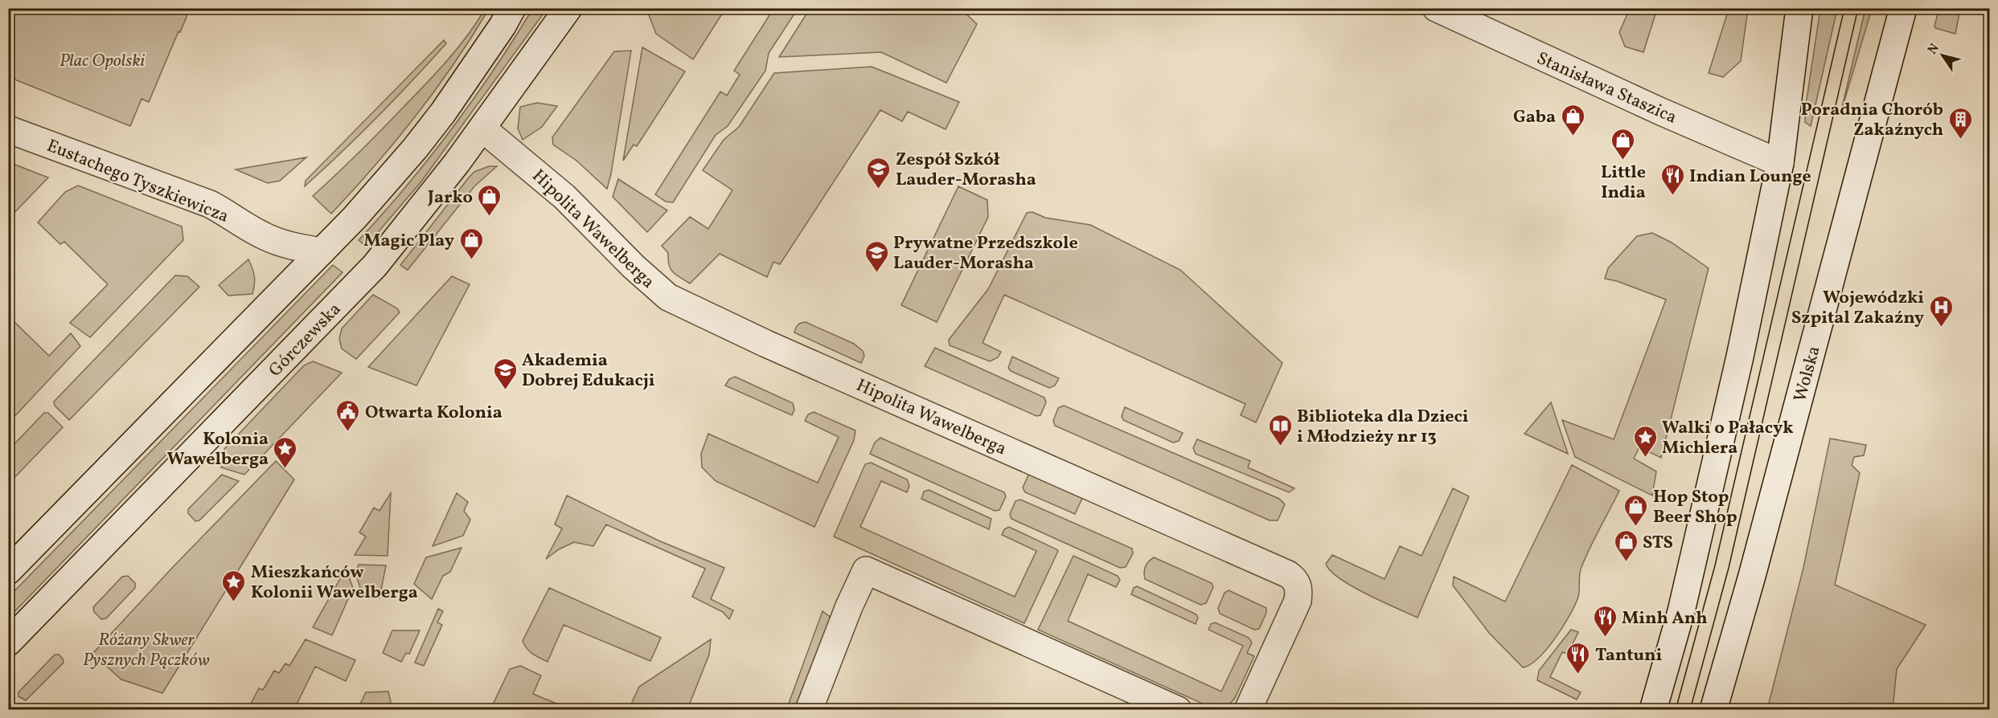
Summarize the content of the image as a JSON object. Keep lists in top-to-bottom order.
{
  "streets": {
    "main road": [
      "Stanisława Staszica",
      "Eustachego Tyszkiewicza",
      "Hipolita Wawelberga",
      "Górczewska",
      "Wolska"
    ]
  },
  "crossings": [
    ["Hipolita Wawelberga", "Górczewska"]
  ],
  "parks": ["Plac Opolski", "Różany Skwer Pysznych Pączków"],
  "places": {
    "shop": [
      "Gaba",
      "Little India",
      "Jarko",
      "Magic Play",
      "Hop Stop Beer Shop",
      "STS"
    ],
    "building": ["Poradnia Chorób Zakaźnych"],
    "school or university": ["Zespół Szkół Lauder-Morasha", "Prywatne Przedszkole Lauder-Morasha", "Akademia Dobrej Edukacji"],
    "restaurant": ["Indian Lounge", "Minh Anh", "Tantuni"],
    "hospital": ["Wojewódzki Szpital Zakaźny"],
    "public building": ["Otwarta Kolonia"],
    "library": ["Biblioteka dla Dzieci i Młodzieży nr 13"],
    "place": ["Walki o Pałacyk Michlera", "Kolonia Wawelberga", "Mieszkańców Kolonii Wawelberga"]
  },
  "north": "top left"
}
